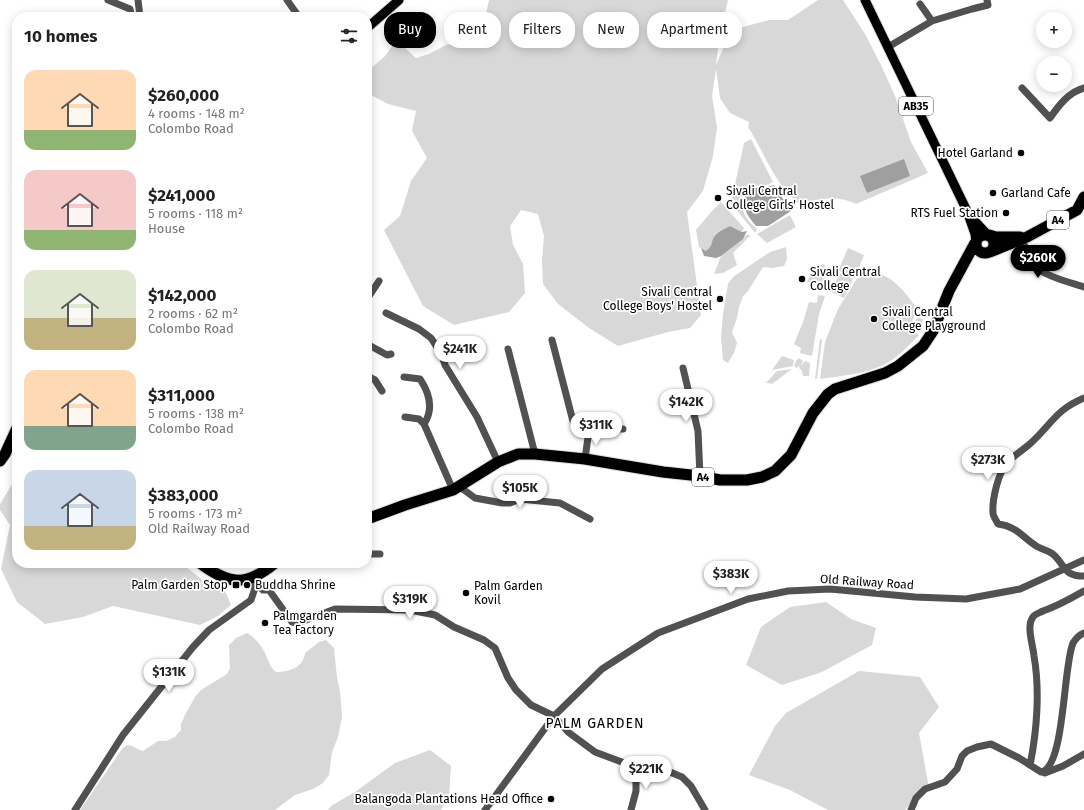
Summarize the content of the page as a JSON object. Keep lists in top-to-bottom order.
{
  "streets": {
    "highway": ["A4"],
    "main road": ["AB35"],
    "street": ["Old Railway Road"]
  },
  "districts": ["PALM GARDEN"],
  "places": {
    "other": [
      "Hotel Garland",
      "Garland Cafe",
      "Sivali Central College Girls' Hostel",
      "RTS Fuel Station",
      "Sivali Central College",
      "Sivali Central College Boys' Hostel",
      "Sivali Central College Playground",
      "Buddha Shrine",
      "Palm Garden Kovil",
      "Palmgarden Tea Factory",
      "Balangoda Plantations Head Office"
    ],
    "transit": ["Palm Garden Stop"]
  },
  "page": {
    "map_buttons": ["+", "−"],
    "chip": [
      "Buy",
      "Rent",
      "Filters",
      "New",
      "Apartment"
    ],
    "heading": "10 homes",
    "list": [
      {
        "name": "$260,000",
        "note": "4 rooms · 148 m² · Colombo Road"
      },
      {
        "name": "$241,000",
        "note": "5 rooms · 118 m² · House"
      },
      {
        "name": "$142,000",
        "note": "2 rooms · 62 m² · Colombo Road"
      },
      {
        "name": "$311,000",
        "note": "5 rooms · 138 m² · Colombo Road"
      },
      {
        "name": "$383,000",
        "note": "5 rooms · 173 m² · Old Railway Road"
      }
    ],
    "price": [
      "$260K",
      "$241K",
      "$142K",
      "$311K",
      "$273K",
      "$105K",
      "$383K",
      "$319K",
      "$131K",
      "$221K"
    ]
  }
}
